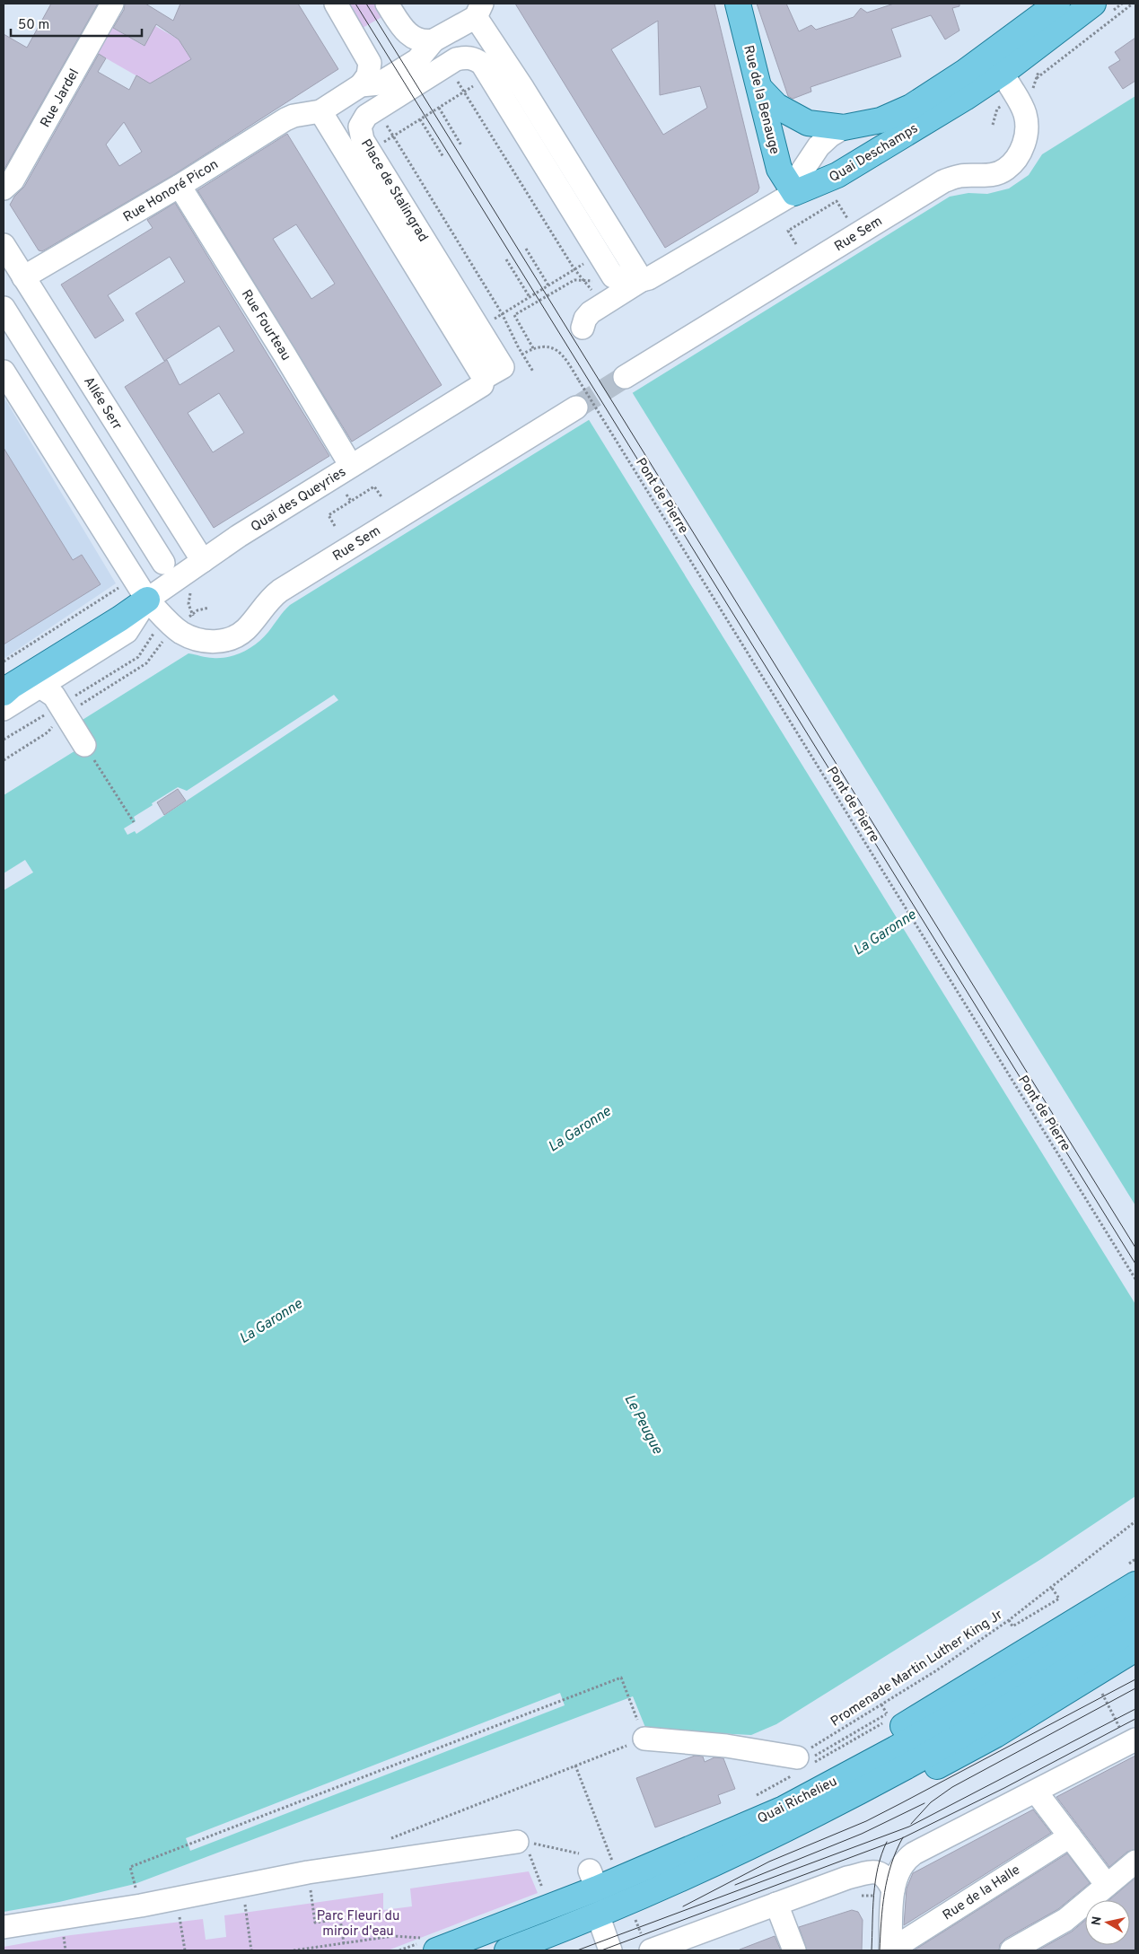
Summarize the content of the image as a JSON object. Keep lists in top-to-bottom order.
{
  "streets": {
    "main road": [
      "Rue de la Benauge",
      "Quai Deschamps",
      "Quai des Queyries",
      "Quai Richelieu"
    ],
    "street": [
      "Rue Jardel",
      "Rue Honoré Picon",
      "Place de Stalingrad",
      "Rue Sem",
      "Rue Fourteau",
      "Allée Serr",
      "Rue de la Halle"
    ],
    "path": ["Pont de Pierre", "Promenade Martin Luther King Jr"]
  },
  "crossings": [
    ["Rue de la Benauge", "Quai Deschamps"],
    ["Quai Deschamps", "Place de Stalingrad"],
    ["Quai Deschamps", "Rue Sem"],
    ["Rue Honoré Picon", "Place de Stalingrad"],
    ["Rue Honoré Picon", "Rue Fourteau"],
    ["Rue Honoré Picon", "Allée Serr"],
    ["Place de Stalingrad", "Quai des Queyries"],
    ["Rue Sem", "Quai des Queyries"],
    ["Rue Fourteau", "Quai des Queyries"],
    ["Allée Serr", "Quai des Queyries"]
  ],
  "water": ["La Garonne", "Le Peugue"],
  "parks": ["Parc Fleuri du miroir d'eau"],
  "scale_bar": "50 m",
  "north": "left"
}
